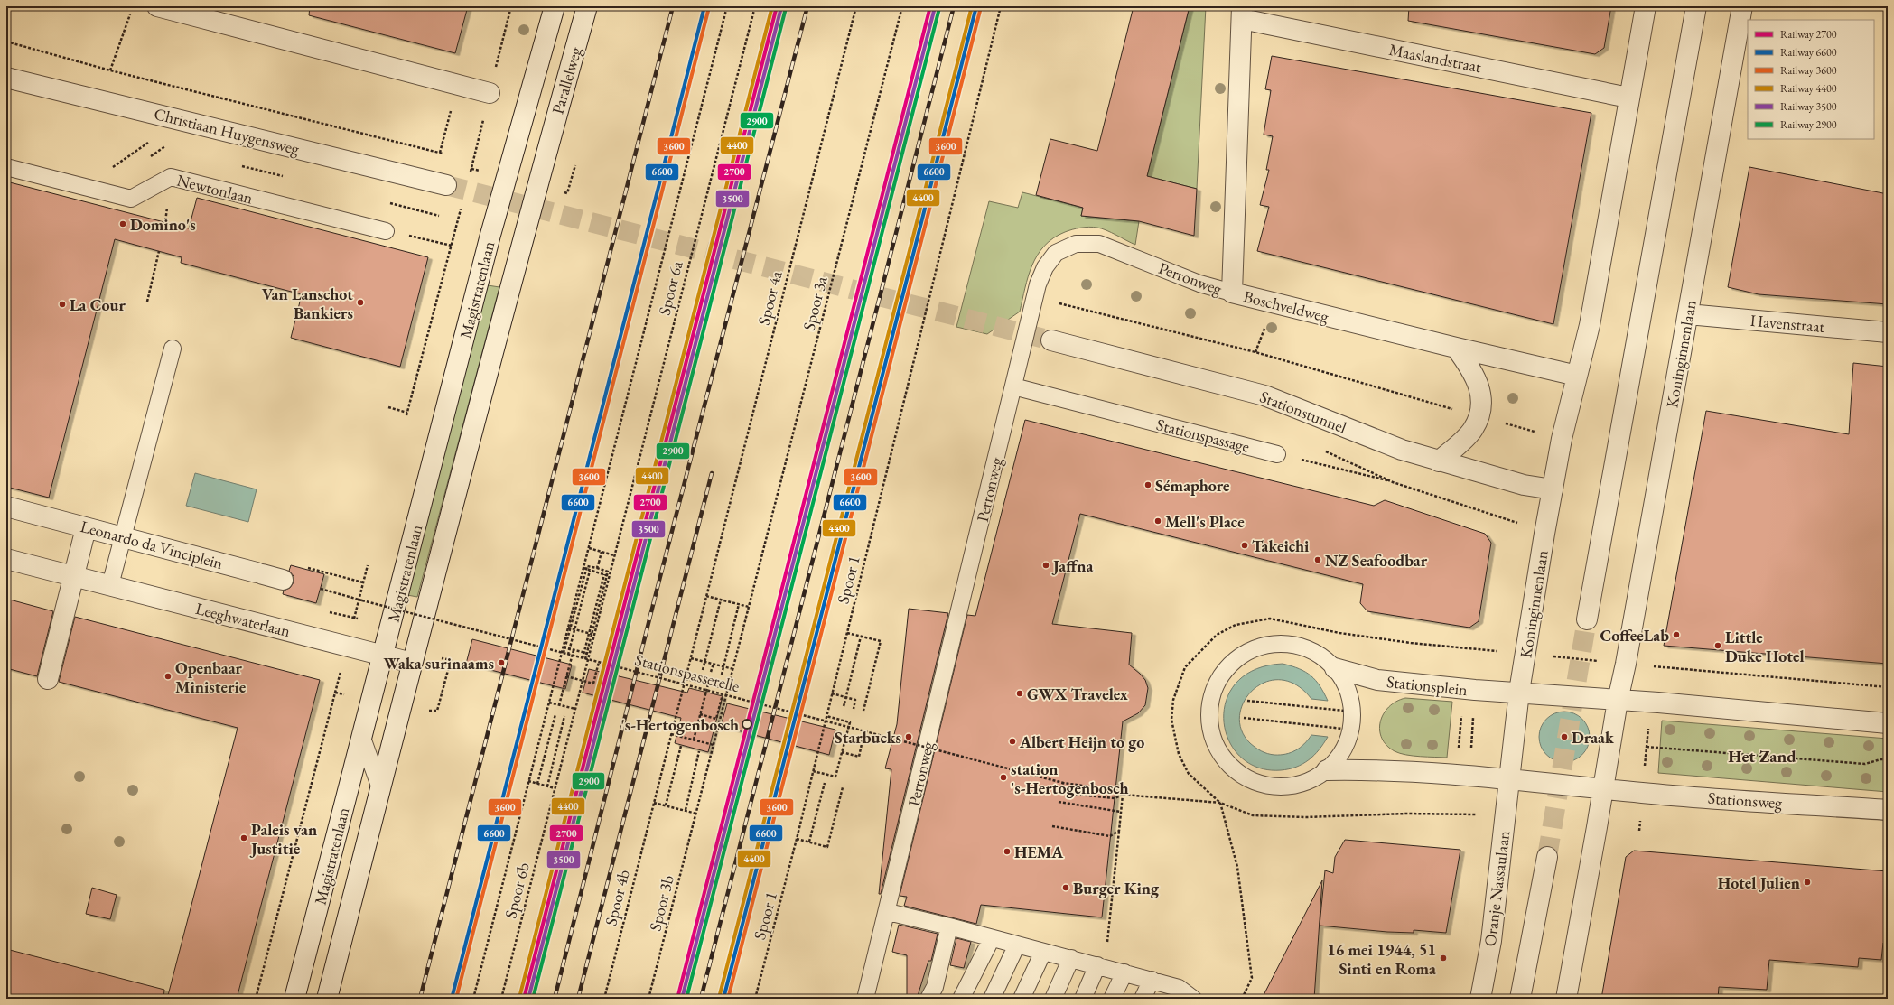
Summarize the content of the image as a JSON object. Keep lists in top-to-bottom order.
{
  "streets": {
    "street": [
      "Maaslandstraat",
      "Parallelweg",
      "Christiaan Huygensweg",
      "Magistratenlaan",
      "Boschveldweg",
      "Havenstraat",
      "Koninginnenlaan",
      "Stationstunnel",
      "Leonardo da Vinciplein",
      "Leeghwaterlaan",
      "Stationsplein",
      "Stationsweg",
      "Oranje Nassaulaan"
    ],
    "lane": ["Newtonlaan", "Perronweg", "Stationspassage"],
    "path": [
      "Spoor 6a",
      "Spoor 4a",
      "Spoor 3a",
      "Spoor 1",
      "Stationspasserelle",
      "Spoor 6b",
      "Spoor 4b",
      "Spoor 3b"
    ]
  },
  "crossings": [
    ["Maaslandstraat", "Boschveldweg"],
    ["Maaslandstraat", "Koninginnenlaan"],
    ["Parallelweg", "Magistratenlaan"],
    ["Perronweg", "Boschveldweg"],
    ["Perronweg", "Stationspassage"],
    ["Spoor 6a", "Spoor 6b"],
    ["Magistratenlaan", "Leeghwaterlaan"],
    ["Spoor 4a", "Spoor 4b"],
    ["Spoor 3a", "Spoor 3b"],
    ["Boschveldweg", "Koninginnenlaan"],
    ["Havenstraat", "Koninginnenlaan"],
    ["Koninginnenlaan", "Stationstunnel"],
    ["Koninginnenlaan", "Stationsplein"],
    ["Koninginnenlaan", "Stationsweg"],
    ["Koninginnenlaan", "Oranje Nassaulaan"],
    ["Stationsweg", "Oranje Nassaulaan"]
  ],
  "districts": ["Het Zand"],
  "places": [
    "Domino's",
    "Van Lanschot Bankiers",
    "La Cour",
    "Sémaphore",
    "Mell's Place",
    "Takeichi",
    "NZ Seafoodbar",
    "Jaffna",
    "CoffeeLab",
    "Little Duke Hotel",
    "Waka surinaams",
    "Openbaar Ministerie",
    "GWX Travelex",
    "'s-Hertogenbosch",
    "Starbucks",
    "Draak",
    "Albert Heijn to go",
    "station 's-Hertogenbosch",
    "Paleis van Justitie",
    "HEMA",
    "Hotel Julien",
    "Burger King",
    "16 mei 1944, 51 Sinti en Roma"
  ],
  "lines": [
    "rail line 2700",
    "rail line 6600",
    "rail line 4400",
    "rail line 3600",
    "rail line 3500",
    "rail line 2900"
  ],
  "legend": [
    "Railway 2700",
    "Railway 6600",
    "Railway 3600",
    "Railway 4400",
    "Railway 3500",
    "Railway 2900"
  ]
}
